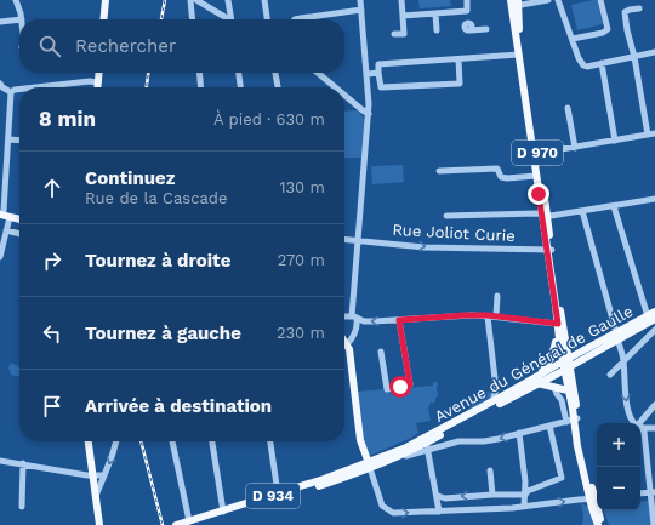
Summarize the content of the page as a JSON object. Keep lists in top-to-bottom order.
{
  "streets": {
    "main road": ["D 970", "Avenue du Général de Gaulle", "D 934"],
    "street": ["Rue Joliot Curie"]
  },
  "crossings": [
    ["D 970", "Rue Joliot Curie"],
    ["D 970", "Avenue du Général de Gaulle"],
    ["Avenue du Général de Gaulle", "D 934"]
  ],
  "page": {
    "search": "Rechercher",
    "heading": ["8 min", "À pied · 630 m"],
    "list": [
      ["Continuez", "Rue de la Cascade", "130 m"],
      ["Tournez à droite", "270 m"],
      ["Tournez à gauche", "230 m"],
      "Arrivée à destination"
    ],
    "map_buttons": ["+", "−"]
  }
}
